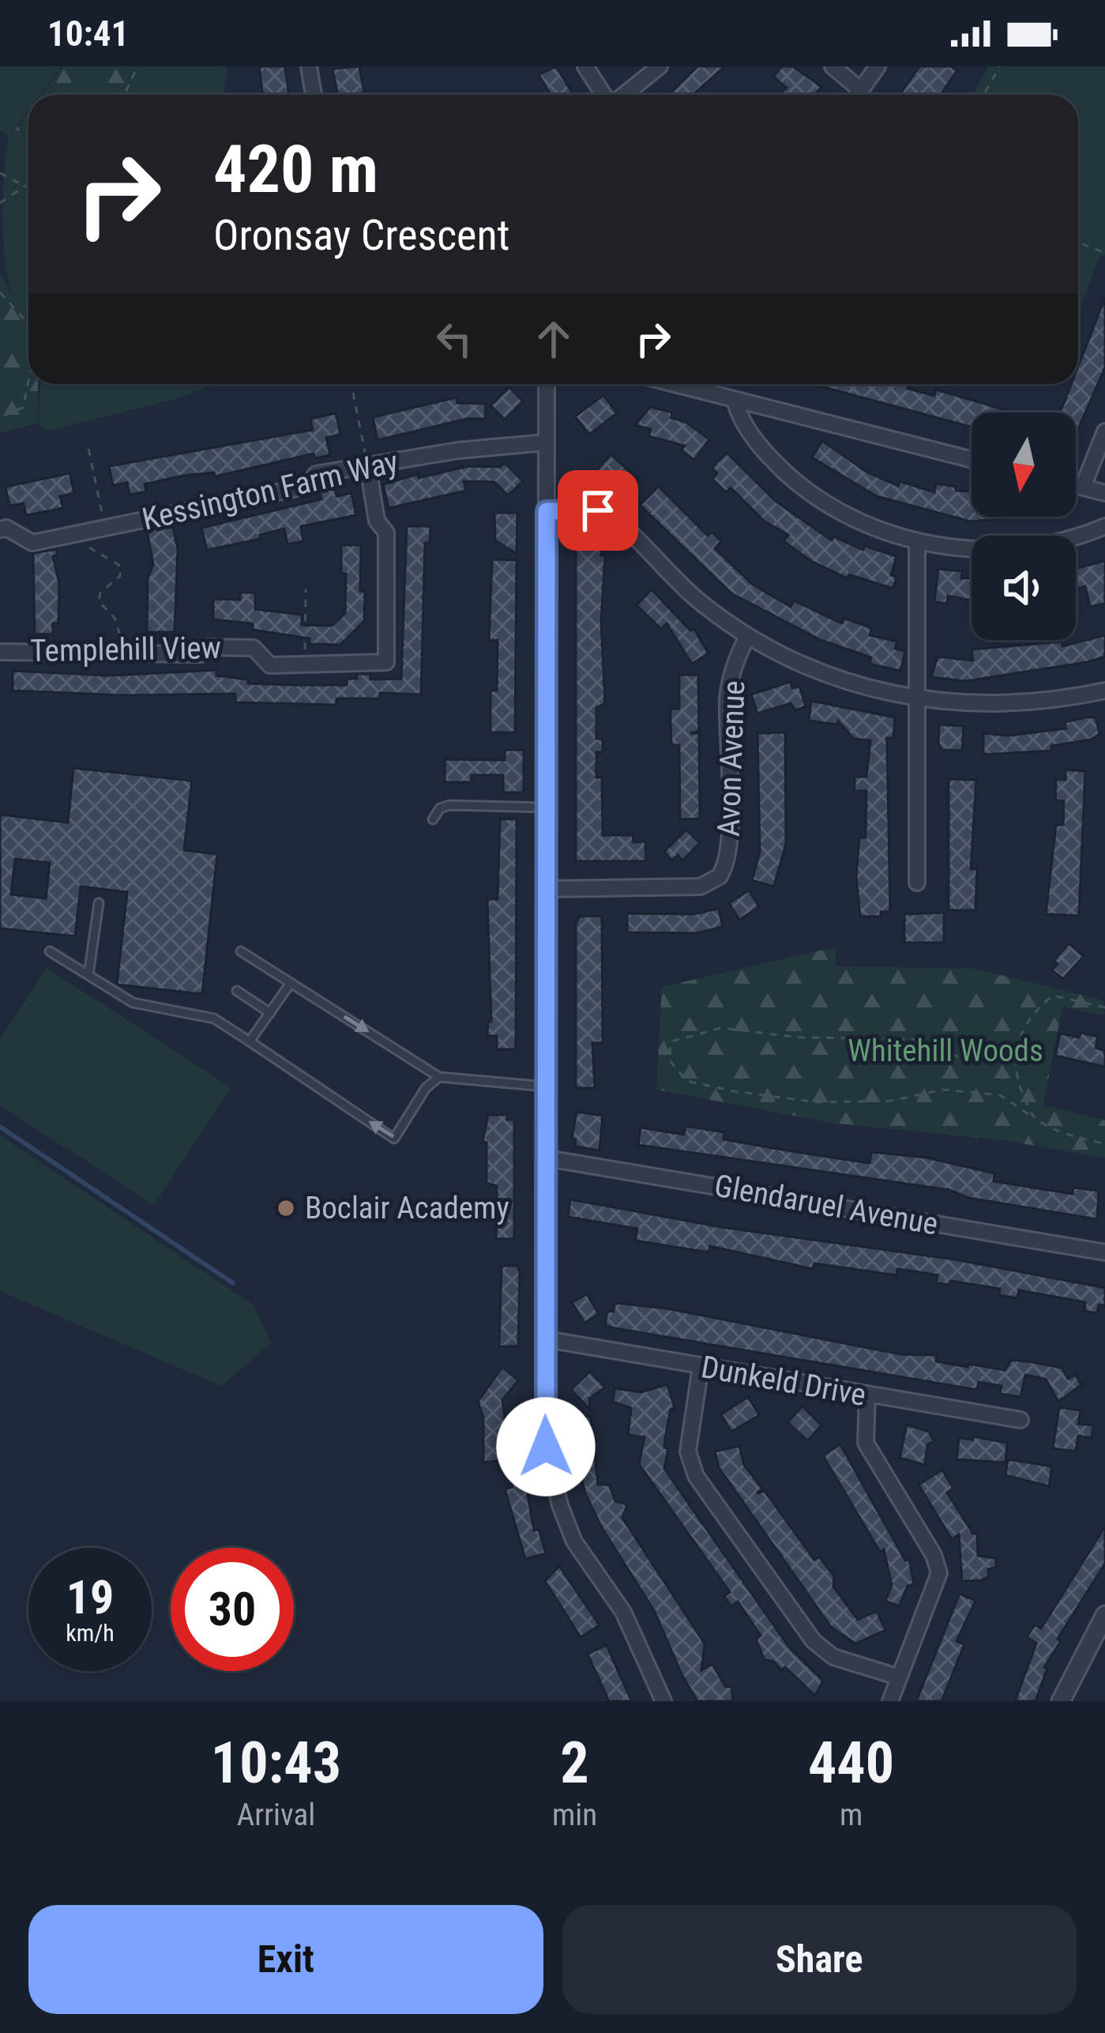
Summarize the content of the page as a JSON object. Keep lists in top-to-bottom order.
{
  "streets": {
    "street": [
      "Kessington Farm Way",
      "Templehill View",
      "Avon Avenue",
      "Glendaruel Avenue",
      "Dunkeld Drive"
    ]
  },
  "crossings": [
    ["Kessington Farm Way", "Templehill View"]
  ],
  "parks": ["Whitehill Woods"],
  "places": ["Boclair Academy"],
  "north": "bottom",
  "page": {
    "status": "10:41",
    "turn": ["420 m", "Oronsay Crescent"],
    "speed": "19 km/h",
    "limit": "30",
    "eta": [
      "10:43",
      "Arrival",
      "2",
      "min",
      "440",
      "m"
    ],
    "buttons": ["Exit", "Share"]
  }
}
